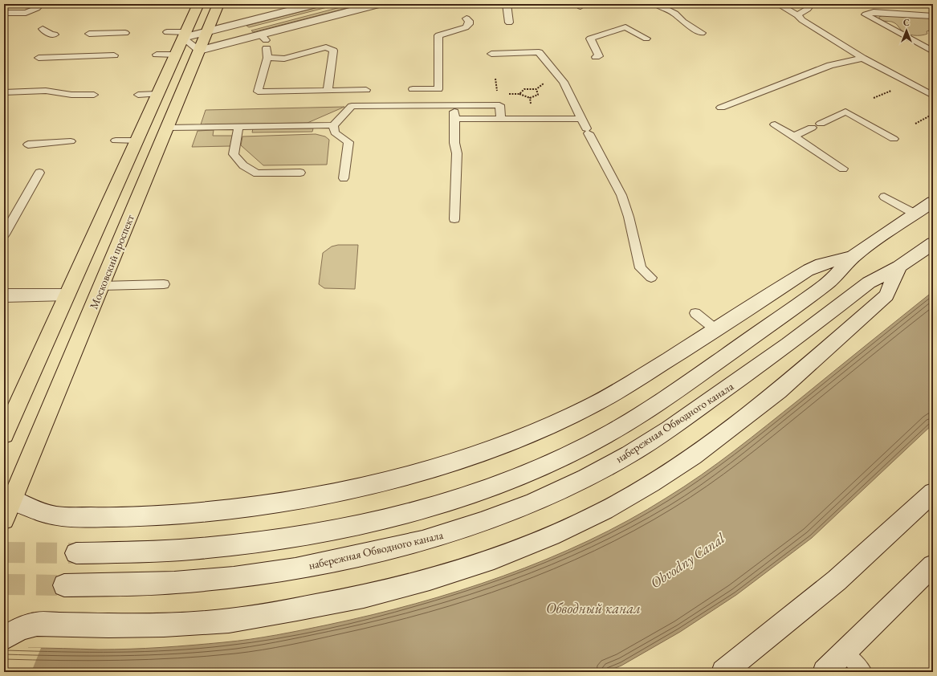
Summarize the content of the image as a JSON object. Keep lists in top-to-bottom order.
{
  "streets": {
    "main road": ["Московский проспект", "набережная Обводного канала"]
  },
  "water": ["Obvodny Canal", "Обводный канал"],
  "north": "top"
}
